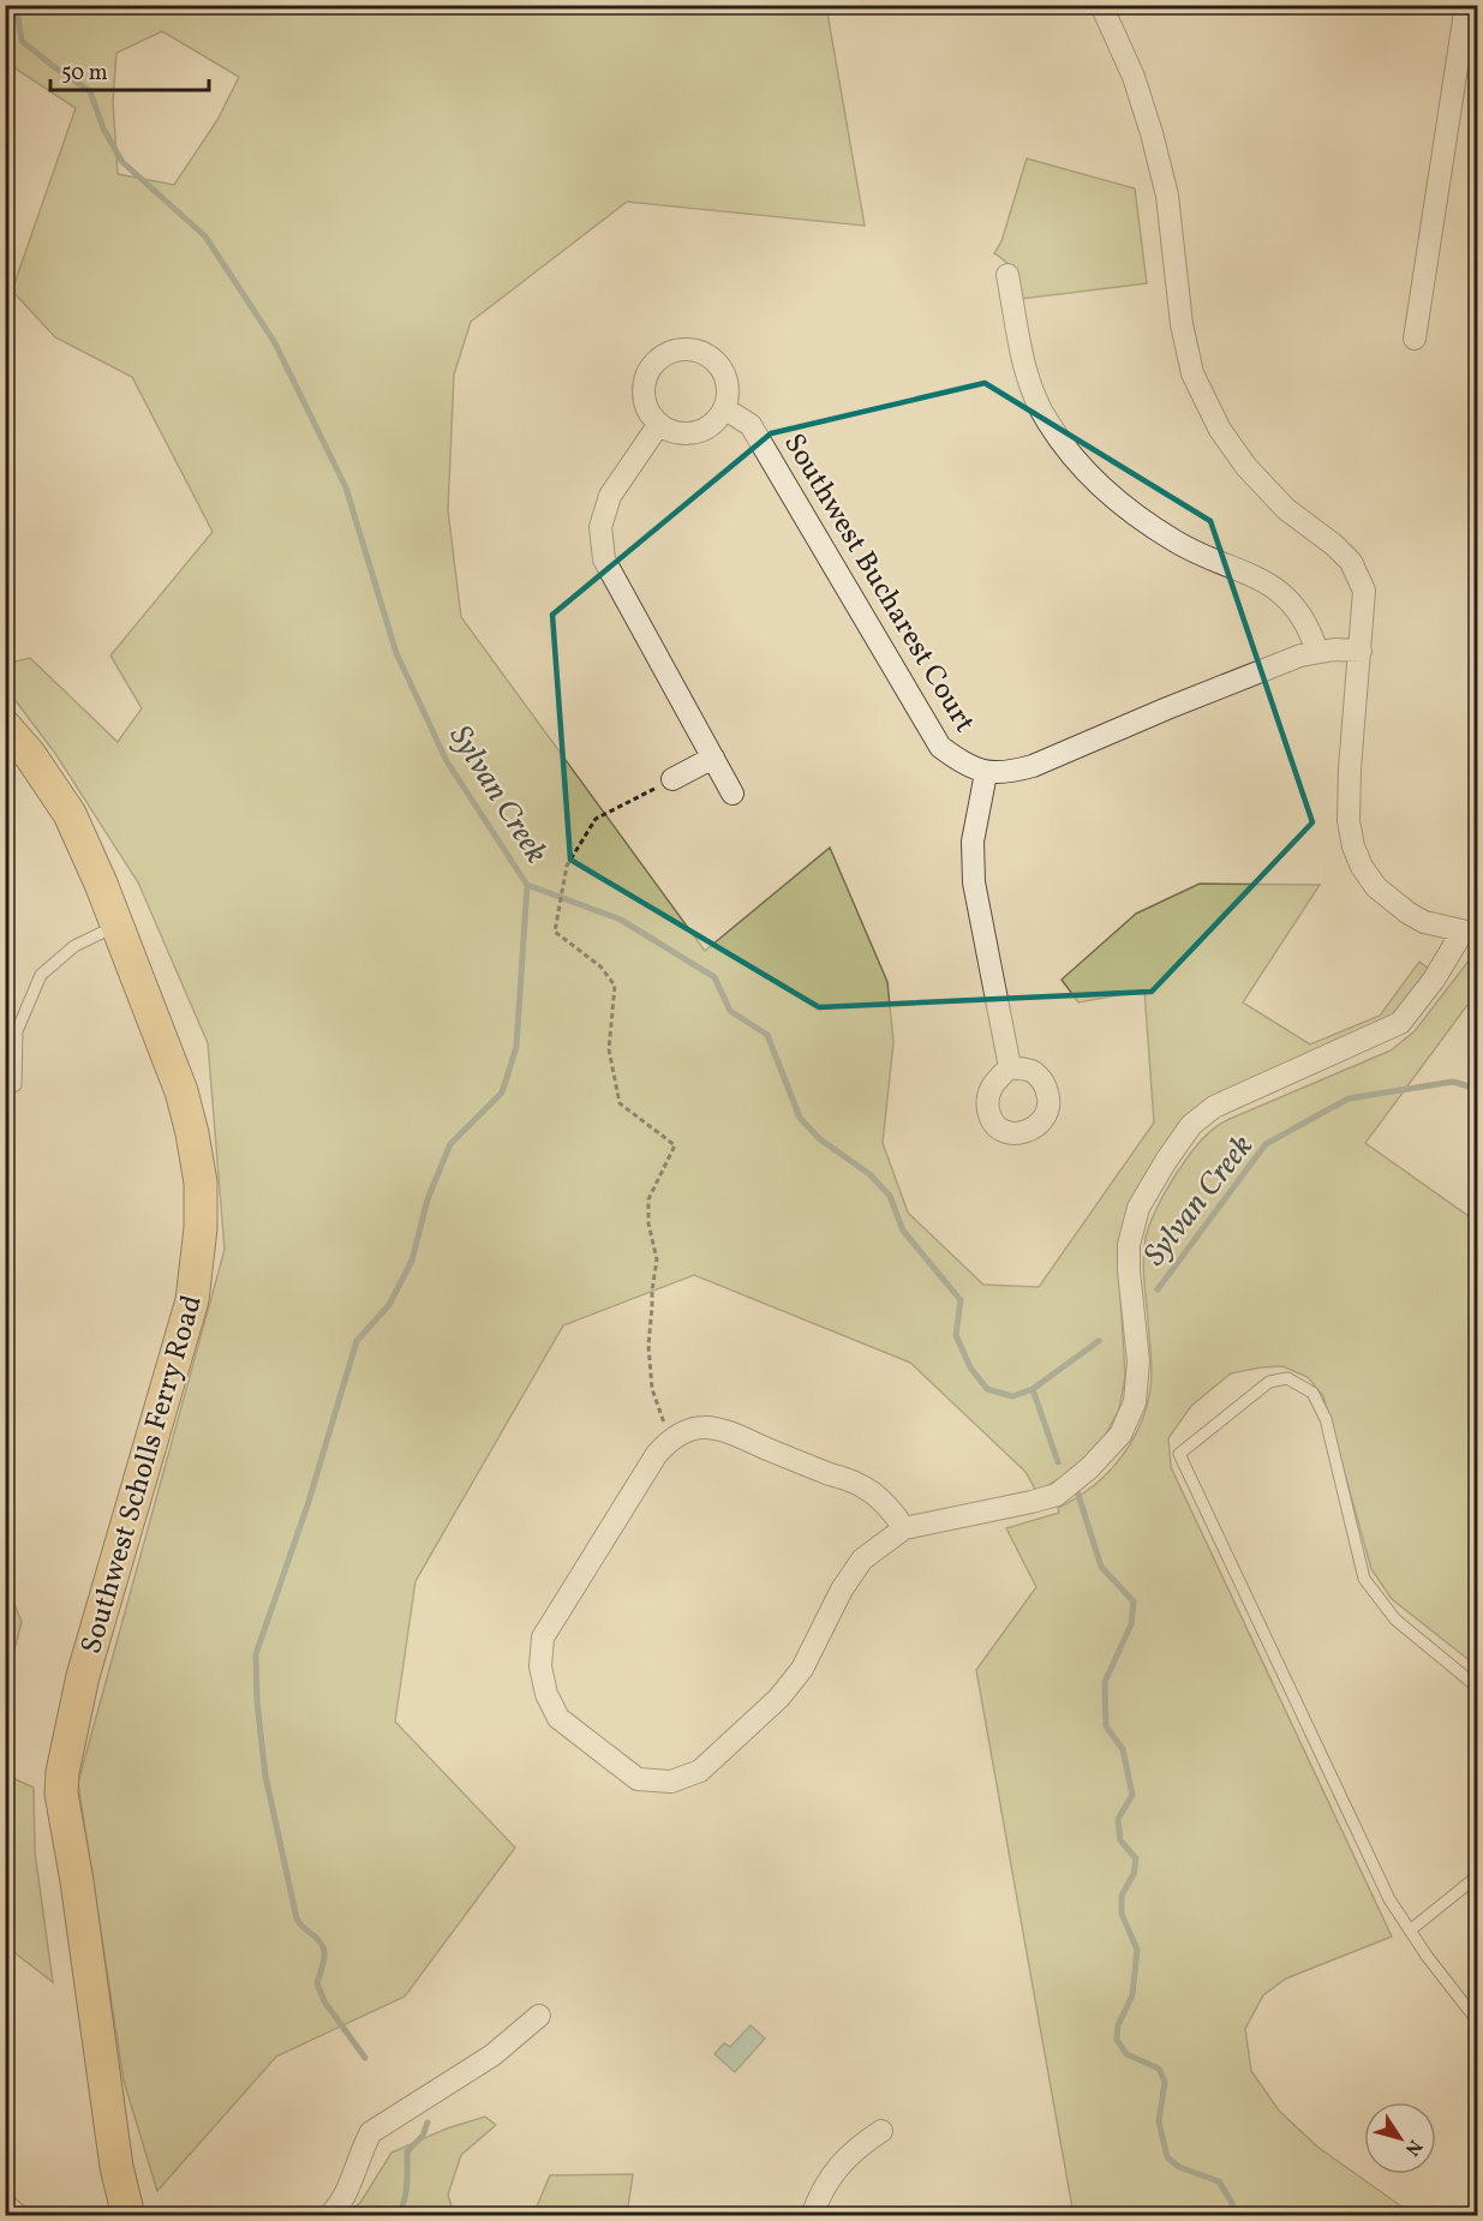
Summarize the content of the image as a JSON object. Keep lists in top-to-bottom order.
{
  "streets": {
    "main road": ["Southwest Scholls Ferry Road"],
    "street": ["Southwest Bucharest Court"]
  },
  "water": ["Sylvan Creek"],
  "scale_bar": "50 m",
  "north": "bottom right"
}
